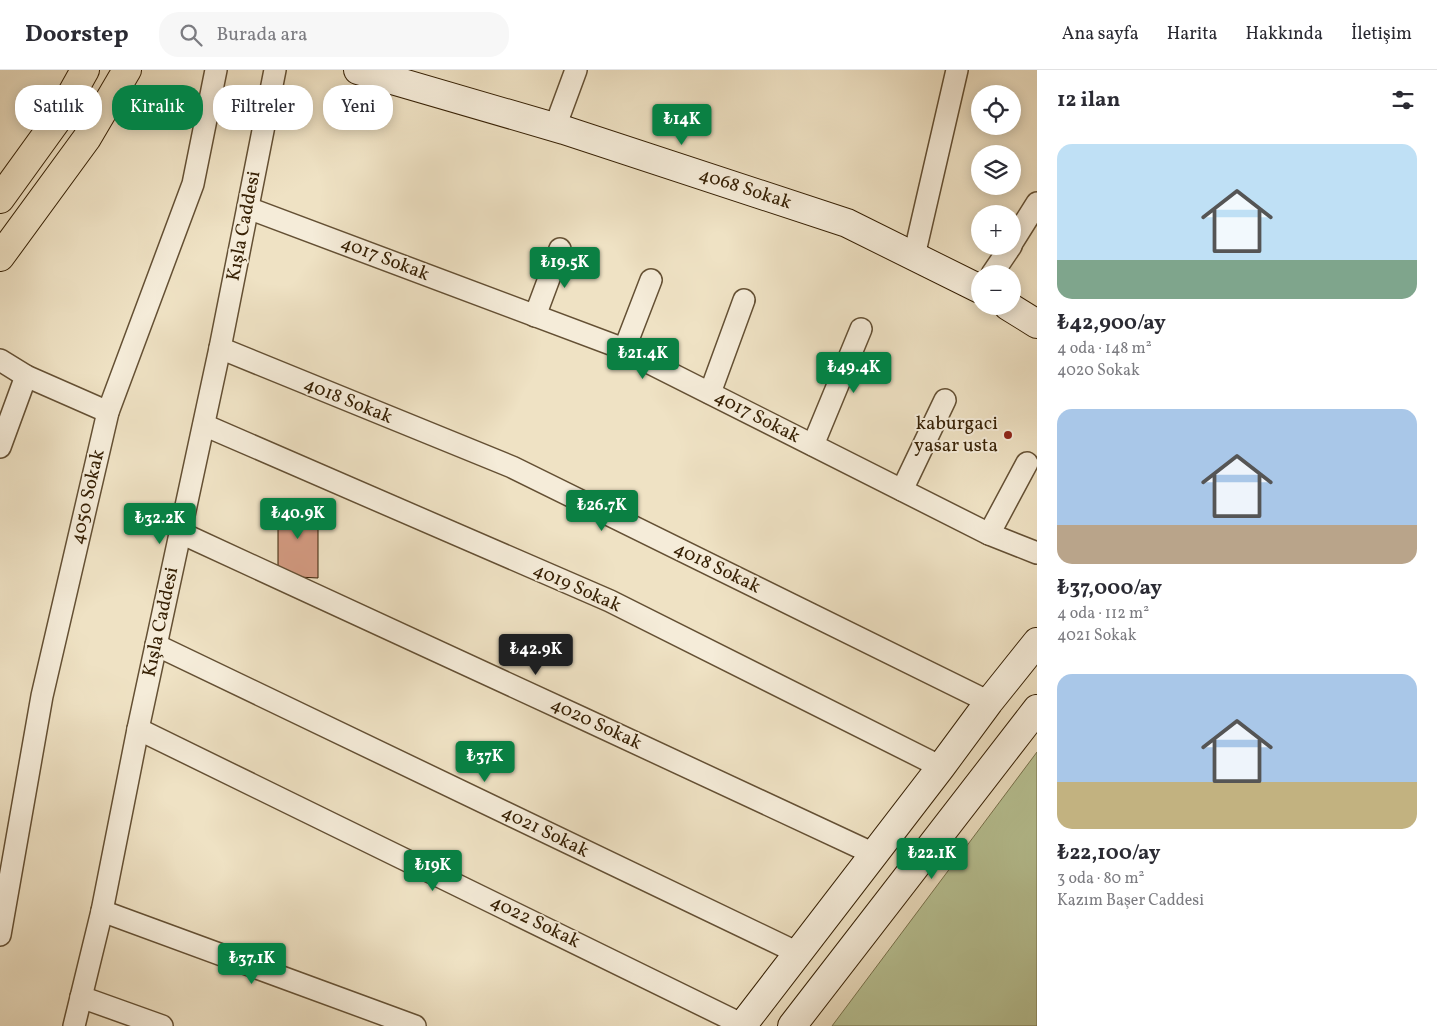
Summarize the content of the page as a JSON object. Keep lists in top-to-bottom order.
{
  "streets": {
    "main road": ["4068 Sokak"],
    "street": [
      "Kışla Caddesi",
      "4017 Sokak",
      "4018 Sokak",
      "4050 Sokak",
      "4019 Sokak",
      "4020 Sokak",
      "4021 Sokak",
      "4022 Sokak"
    ]
  },
  "crossings": [
    ["Kışla Caddesi", "4017 Sokak"],
    ["Kışla Caddesi", "4018 Sokak"],
    ["Kışla Caddesi", "4019 Sokak"],
    ["Kışla Caddesi", "4020 Sokak"],
    ["Kışla Caddesi", "4021 Sokak"],
    ["Kışla Caddesi", "4022 Sokak"]
  ],
  "places": ["kaburgaci yasar usta"],
  "page": {
    "header": "Doorstep",
    "search": "Burada ara",
    "nav": [
      "Ana sayfa",
      "Harita",
      "Hakkında",
      "İletişim"
    ],
    "heading": "12 ilan",
    "map_buttons": ["+", "−"],
    "chip": [
      "Satılık",
      "Kiralık",
      "Filtreler",
      "Yeni"
    ],
    "price": [
      "₺14K",
      "₺19.5K",
      "₺21.4K",
      "₺49.4K",
      "₺26.7K",
      "₺40.9K",
      "₺32.2K",
      "₺42.9K",
      "₺37K",
      "₺22.1K",
      "₺19K",
      "₺37.1K"
    ],
    "list": [
      {
        "name": "₺42,900/ay",
        "note": "4 oda · 148 m² · 4020 Sokak"
      },
      {
        "name": "₺37,000/ay",
        "note": "4 oda · 112 m² · 4021 Sokak"
      },
      {
        "name": "₺22,100/ay",
        "note": "3 oda · 80 m² · Kazım Başer Caddesi"
      }
    ]
  }
}
